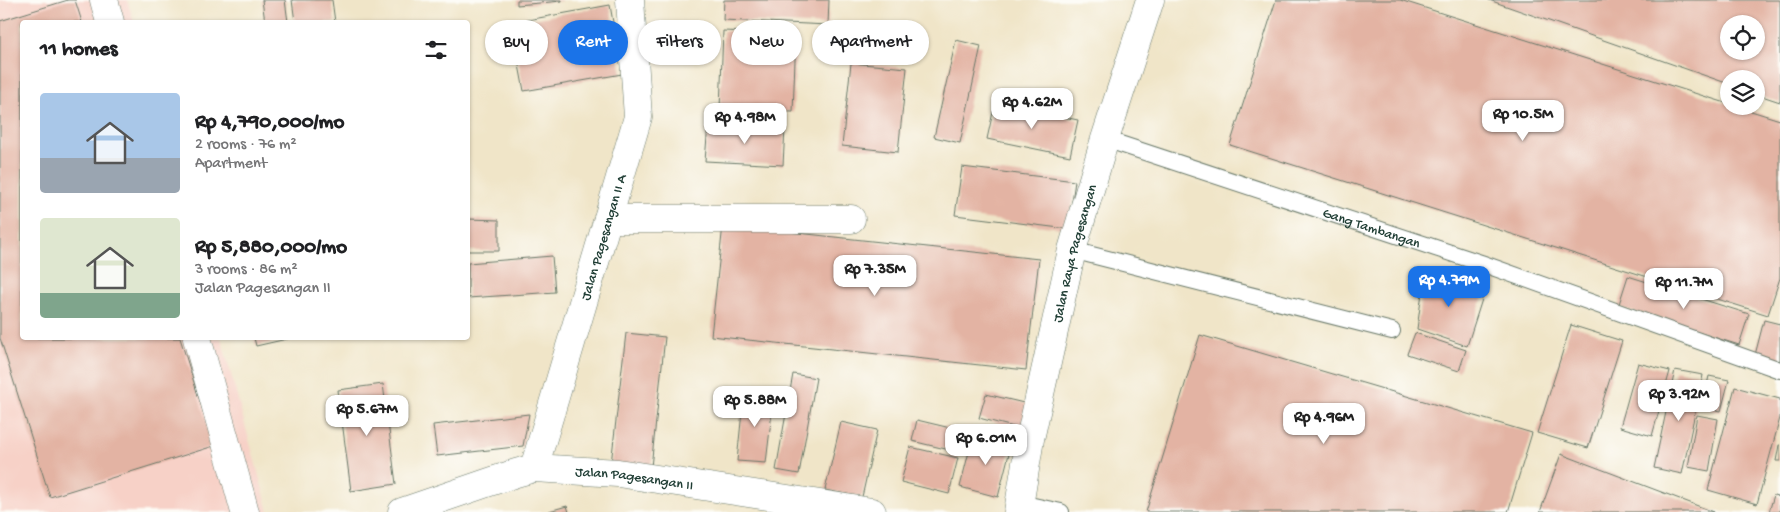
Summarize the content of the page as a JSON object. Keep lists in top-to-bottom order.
{
  "streets": {
    "street": ["Jalan Pagesangan II A", "Jalan Raya Pagesangan", "Jalan Pagesangan II"],
    "lane": ["Gang Tambangan"]
  },
  "crossings": [
    ["Gang Tambangan", "Jalan Raya Pagesangan"],
    ["Jalan Pagesangan II A", "Jalan Pagesangan II"]
  ],
  "page": {
    "chip": [
      "Buy",
      "Rent",
      "Filters",
      "New",
      "Apartment"
    ],
    "heading": "11 homes",
    "list": [
      {
        "name": "Rp 4,790,000/mo",
        "note": "2 rooms · 76 m² · Apartment"
      },
      {
        "name": "Rp 5,880,000/mo",
        "note": "3 rooms · 86 m² · Jalan Pagesangan II"
      }
    ],
    "price": [
      "Rp 4.62M",
      "Rp 10.5M",
      "Rp 4.98M",
      "Rp 7.35M",
      "Rp 4.79M",
      "Rp 11.7M",
      "Rp 3.92M",
      "Rp 5.88M",
      "Rp 5.67M",
      "Rp 4.96M",
      "Rp 6.01M"
    ]
  }
}
